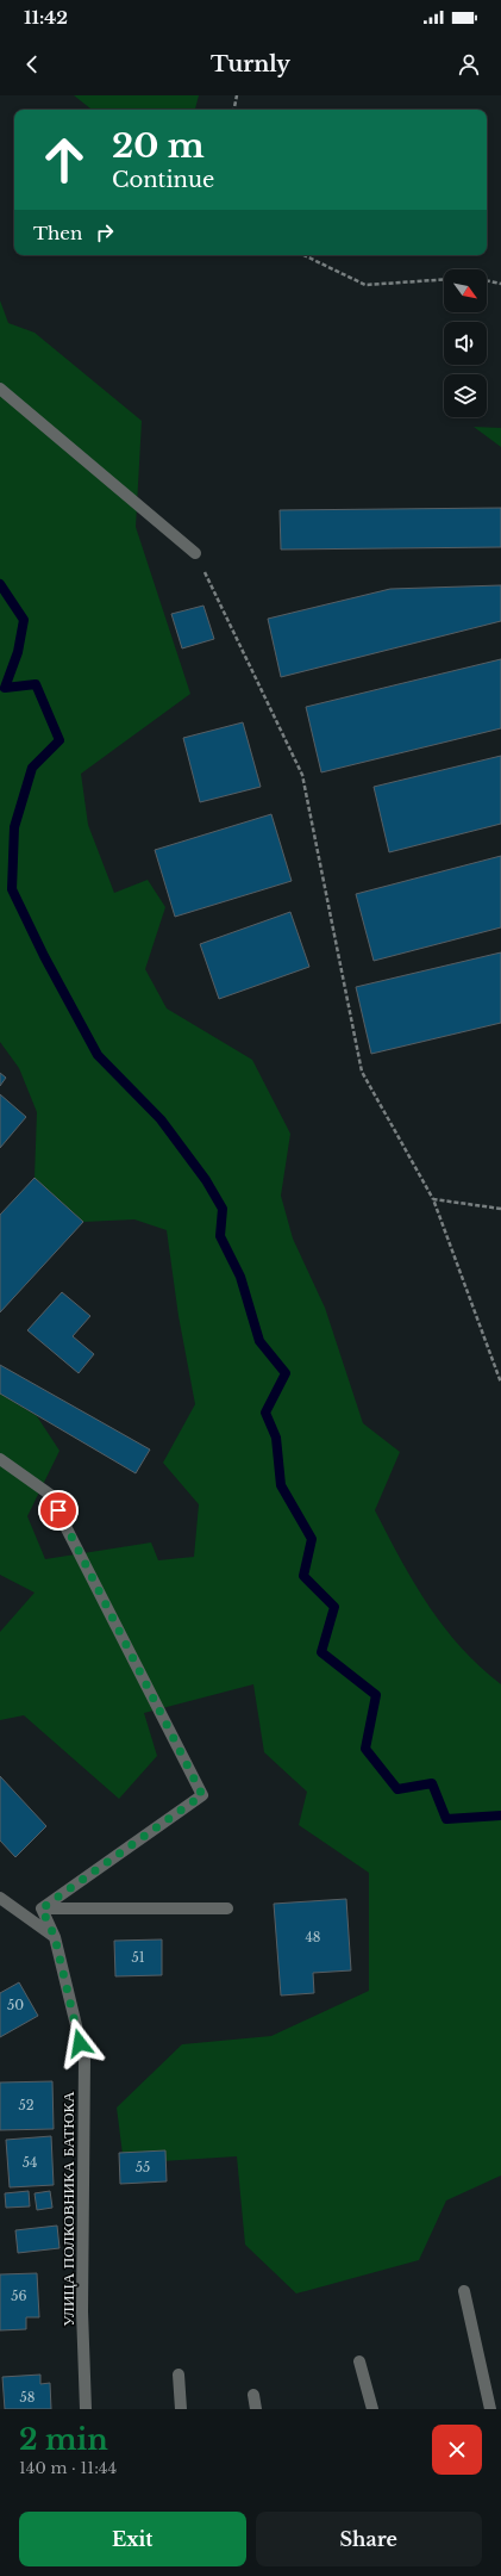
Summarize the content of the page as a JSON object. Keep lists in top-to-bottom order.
{
  "streets": {
    "street": ["УЛИЦА ПОЛКОВНИКА БАТЮКА"]
  },
  "house_numbers": [
    "48",
    "51",
    "50",
    "52",
    "54",
    "55",
    "56",
    "58"
  ],
  "north": "bottom right",
  "page": {
    "status": "11:42",
    "header": "Turnly",
    "turn": ["20 m", "Continue"],
    "then": "Then",
    "heading": ["2 min", "140 m · 11:44"],
    "buttons": ["Exit", "Share"]
  }
}
